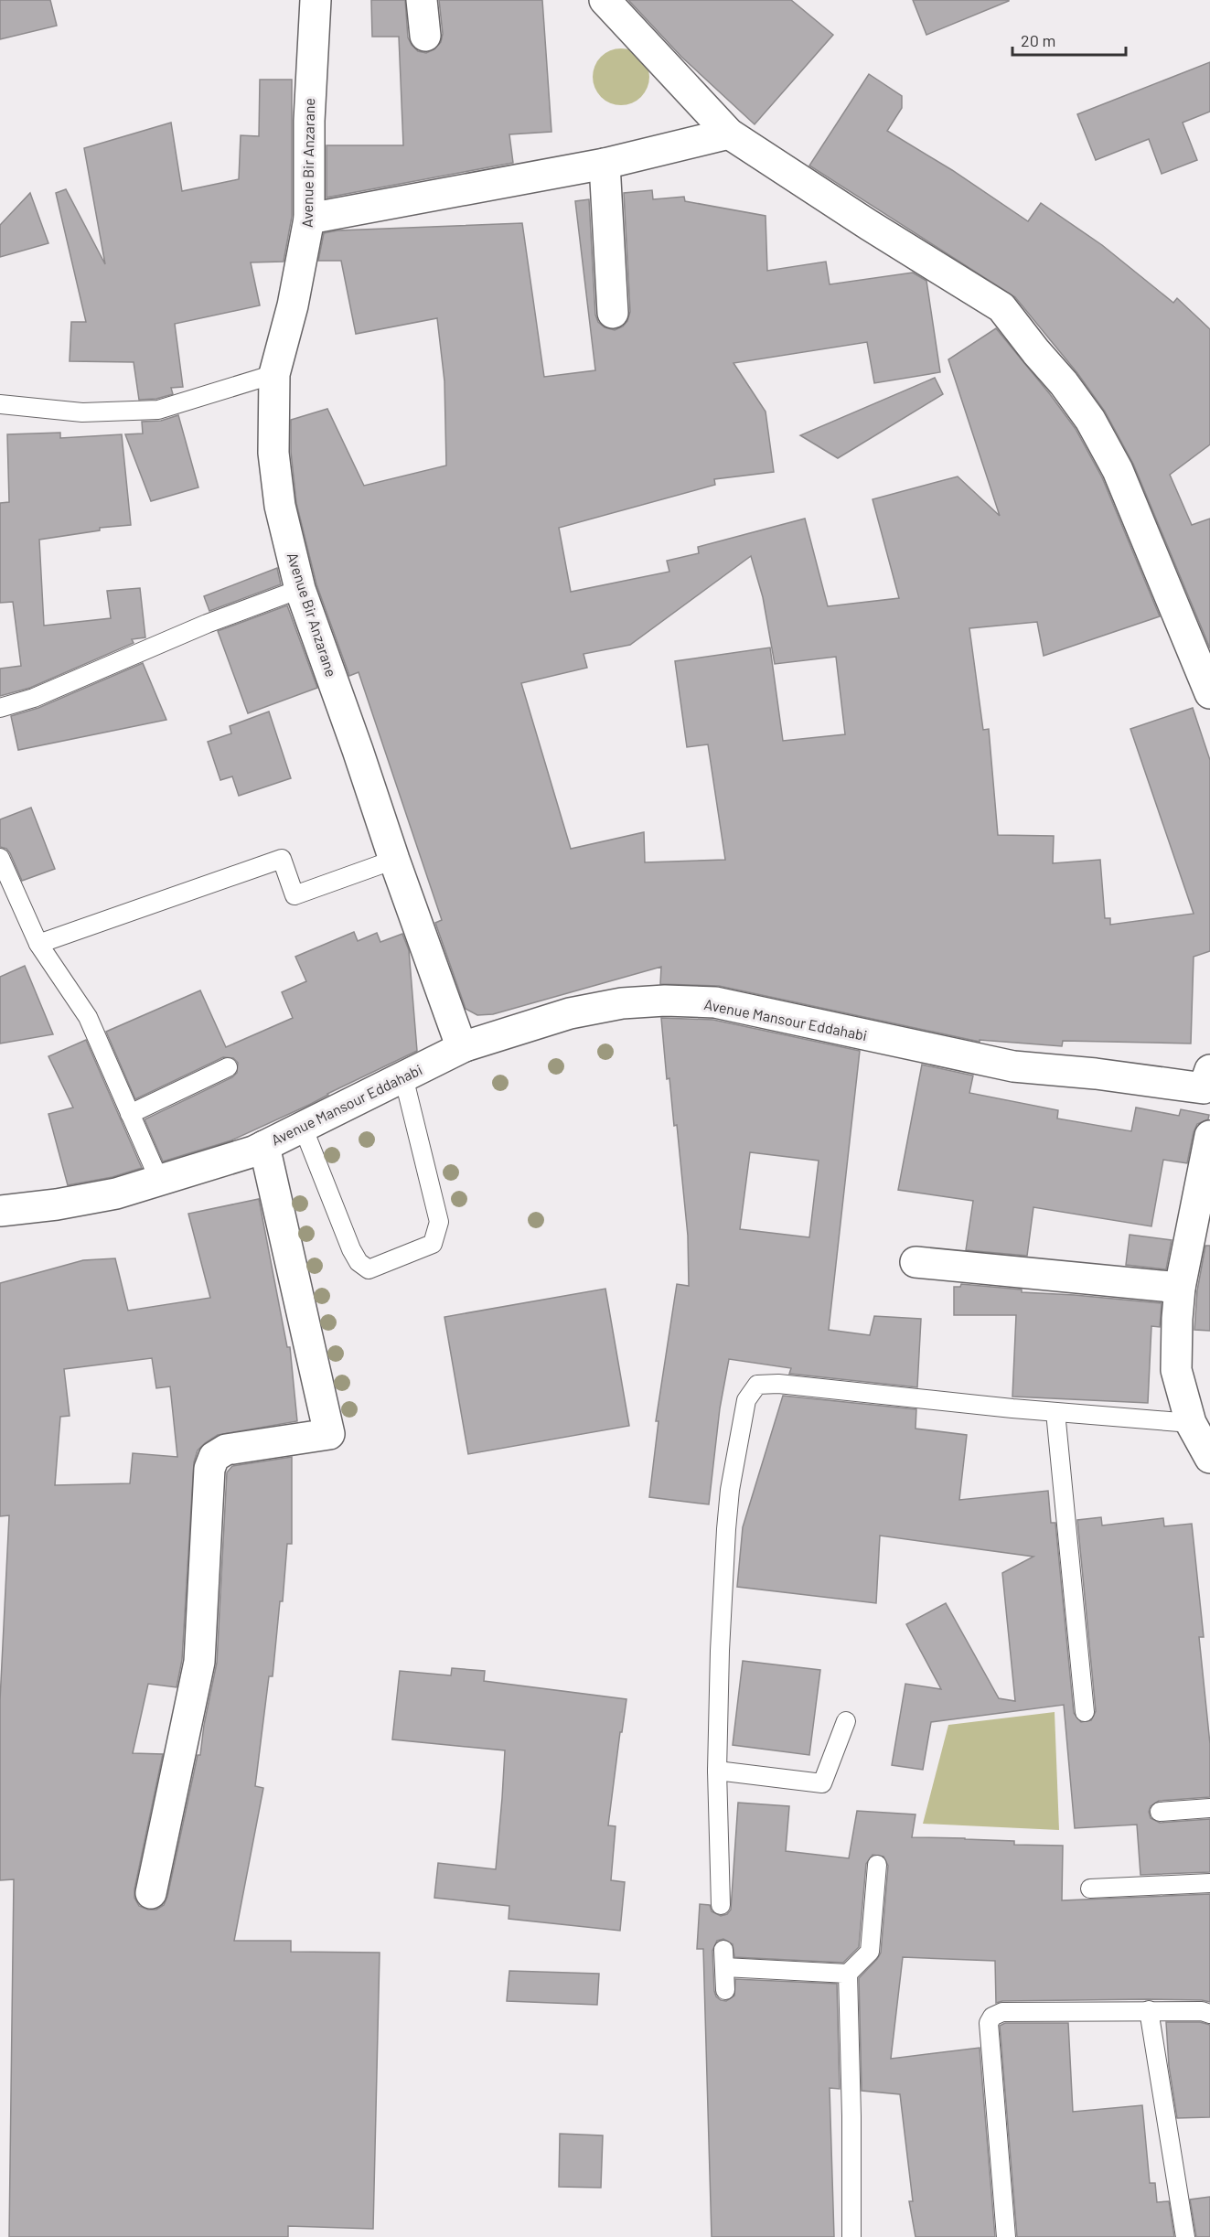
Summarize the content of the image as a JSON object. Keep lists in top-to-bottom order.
{
  "streets": {
    "street": ["Avenue Bir Anzarane", "Avenue Mansour Eddahabi"]
  },
  "crossings": [
    ["Avenue Bir Anzarane", "Avenue Mansour Eddahabi"]
  ],
  "scale_bar": "20 m"
}
